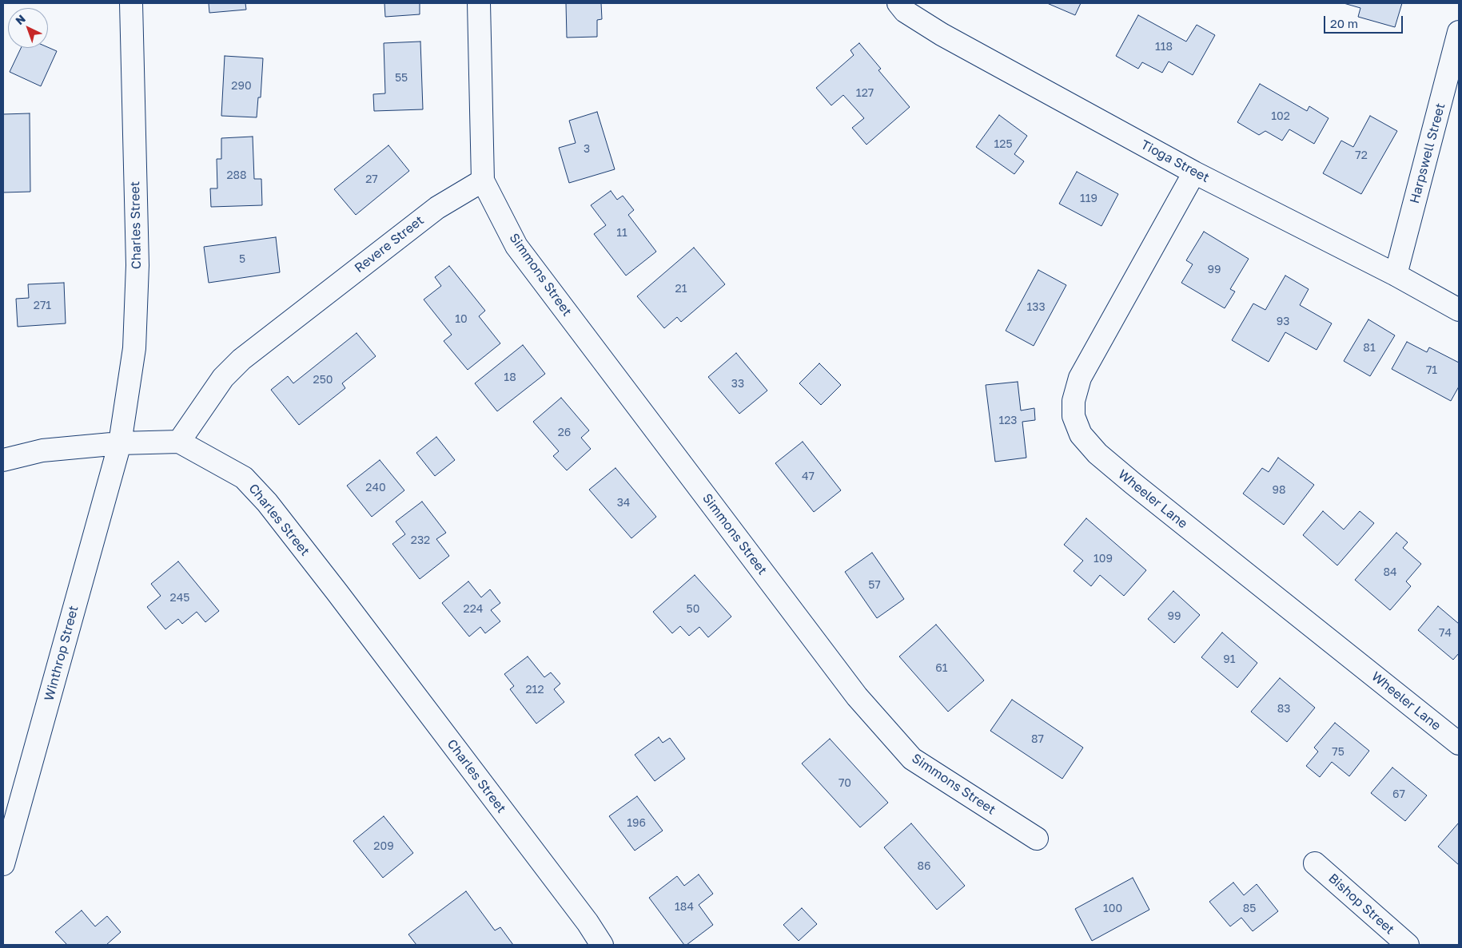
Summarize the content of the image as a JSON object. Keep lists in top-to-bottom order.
{
  "streets": {
    "street": [
      "Harpswell Street",
      "Tioga Street",
      "Charles Street",
      "Revere Street",
      "Simmons Street",
      "Wheeler Lane",
      "Winthrop Street",
      "Bishop Street"
    ]
  },
  "crossings": [
    ["Harpswell Street", "Tioga Street"],
    ["Tioga Street", "Wheeler Lane"],
    ["Charles Street", "Revere Street"],
    ["Charles Street", "Winthrop Street"],
    ["Revere Street", "Simmons Street"]
  ],
  "house_numbers": [
    "118",
    "55",
    "290",
    "127",
    "102",
    "125",
    "3",
    "72",
    "288",
    "27",
    "119",
    "11",
    "5",
    "99",
    "21",
    "271",
    "133",
    "10",
    "93",
    "81",
    "71",
    "18",
    "250",
    "33",
    "123",
    "26",
    "47",
    "240",
    "98",
    "34",
    "232",
    "109",
    "84",
    "57",
    "245",
    "224",
    "50",
    "99",
    "74",
    "91",
    "61",
    "212",
    "83",
    "87",
    "75",
    "70",
    "67",
    "196",
    "209",
    "86",
    "184",
    "100",
    "85"
  ],
  "scale_bar": "20 m",
  "north": "top left"
}
